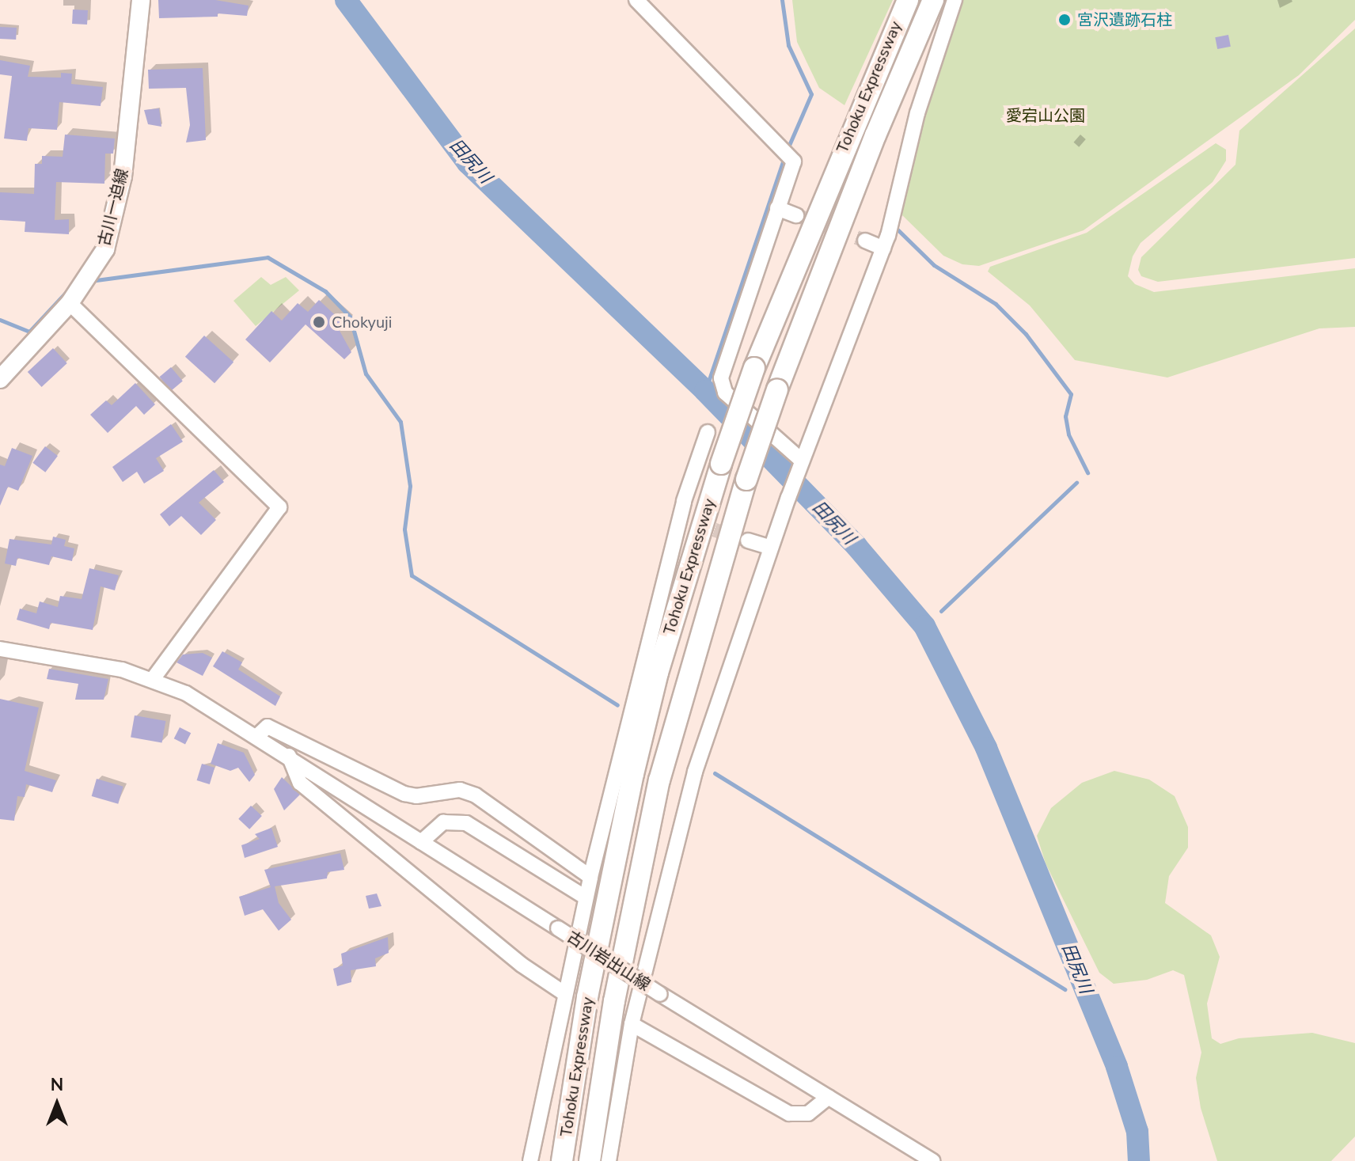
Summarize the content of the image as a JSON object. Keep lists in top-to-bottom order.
{
  "streets": {
    "highway": ["Tohoku Expressway"],
    "main road": ["古川一迫線"],
    "street": ["古川岩出山線"]
  },
  "water": ["田尻川"],
  "parks": ["愛宕山公園"],
  "places": ["宮沢遺跡石柱", "Chokyuji"],
  "north": "top"
}
